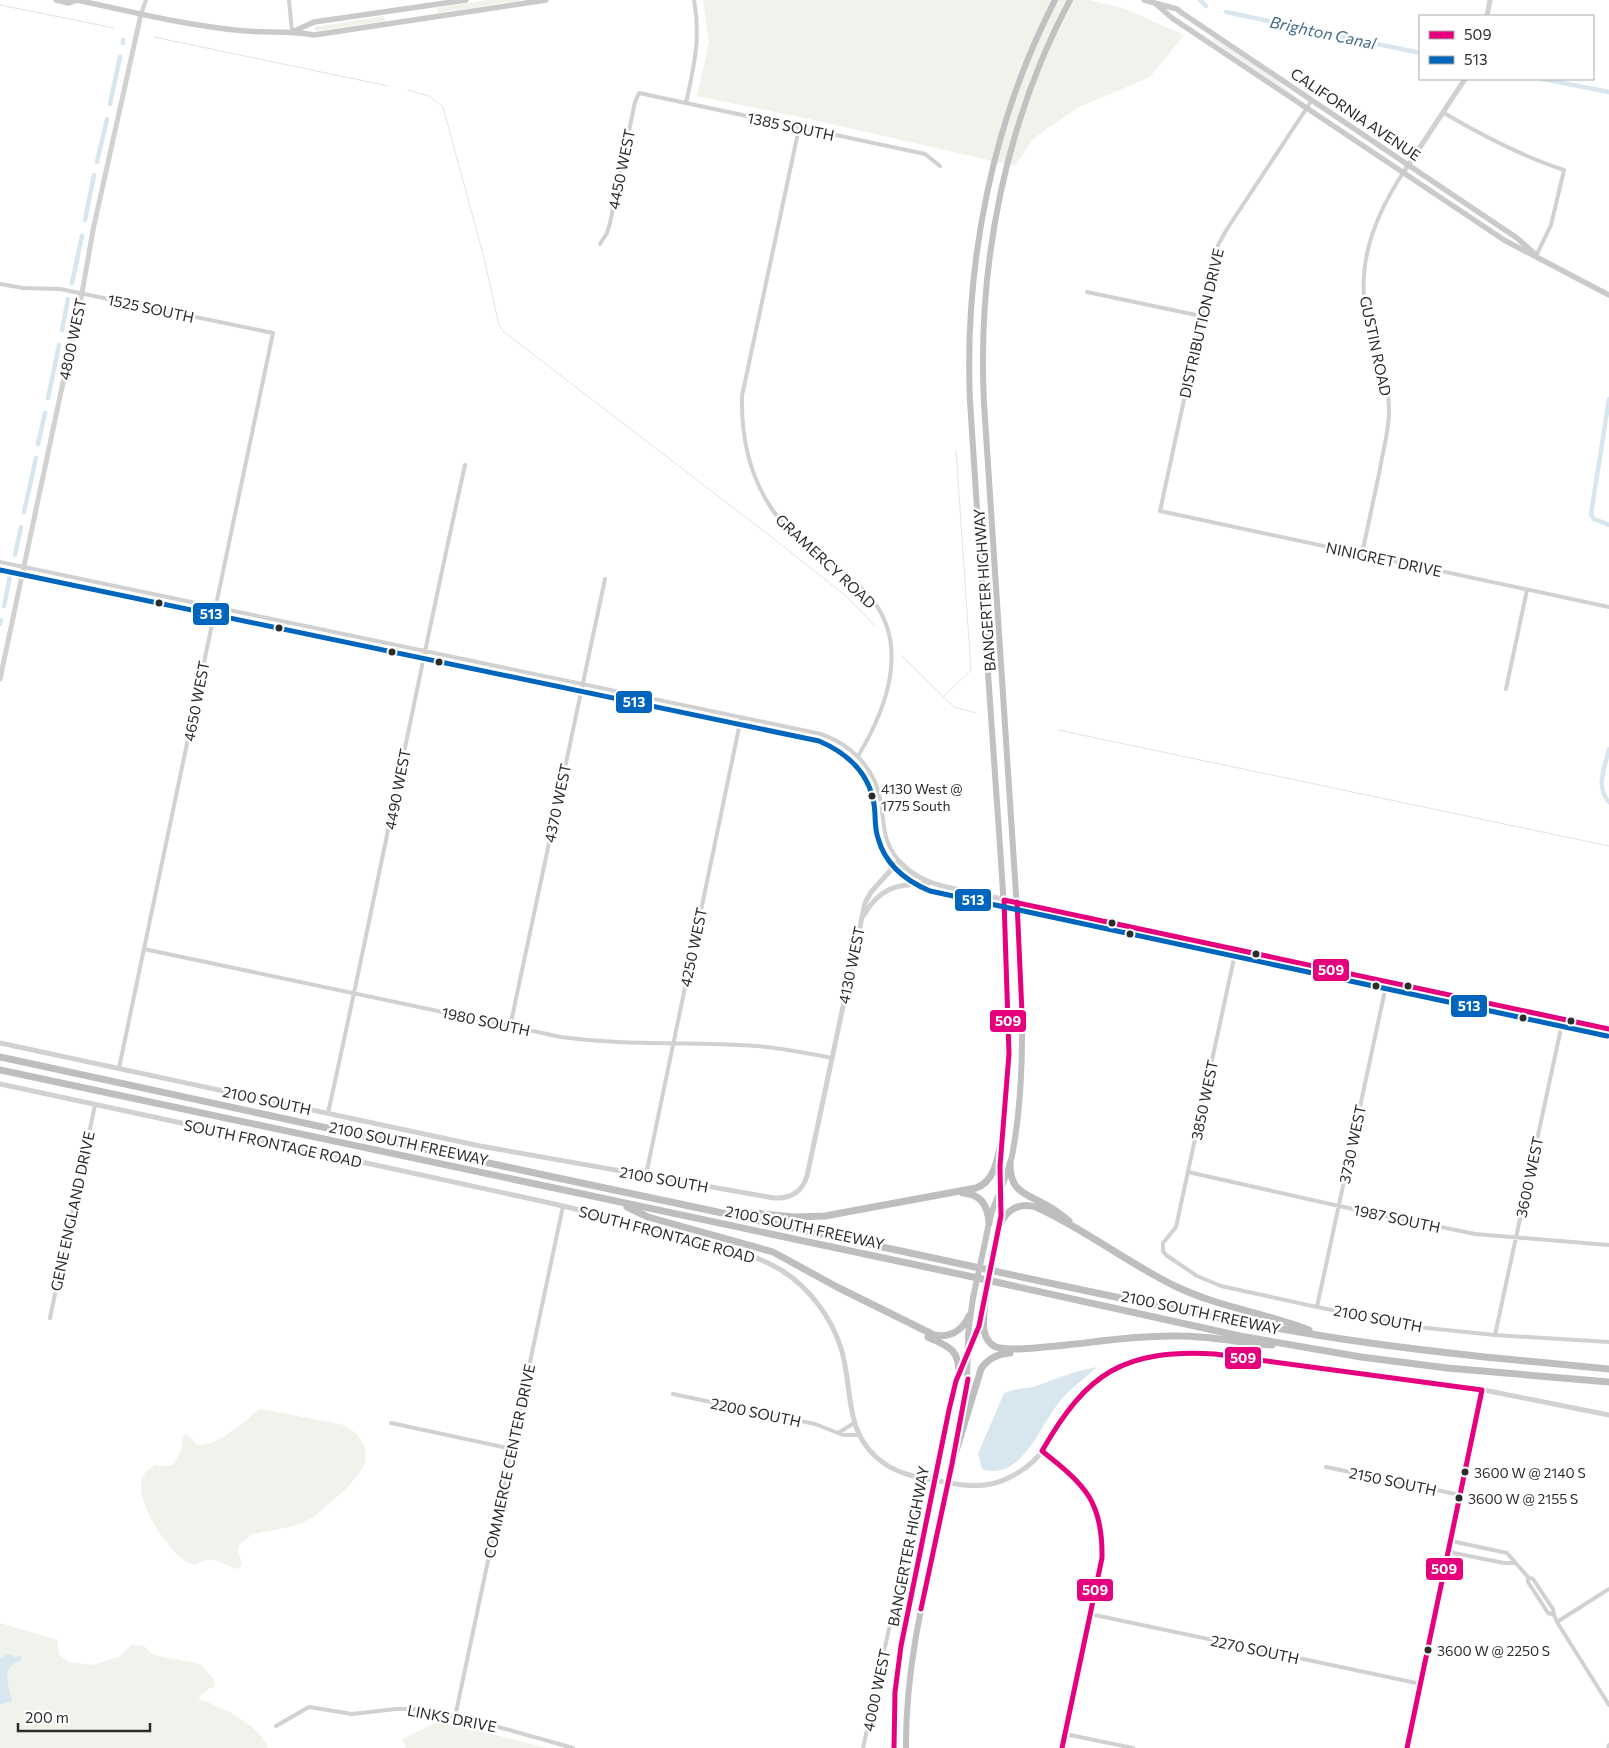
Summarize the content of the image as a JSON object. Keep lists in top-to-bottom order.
{
  "streets": {
    "highway": ["BANGERTER HIGHWAY", "2100 SOUTH FREEWAY"],
    "main road": ["CALIFORNIA AVENUE"],
    "street": [
      "1385 SOUTH",
      "4450 WEST",
      "1525 SOUTH",
      "DISTRIBUTION DRIVE",
      "4800 WEST",
      "GUSTIN ROAD",
      "NINIGRET DRIVE",
      "GRAMERCY ROAD",
      "4650 WEST",
      "4490 WEST",
      "4370 WEST",
      "4250 WEST",
      "4130 WEST",
      "1980 SOUTH",
      "2100 SOUTH",
      "3850 WEST",
      "SOUTH FRONTAGE ROAD",
      "3730 WEST",
      "3600 WEST",
      "GENE ENGLAND DRIVE",
      "1987 SOUTH",
      "2200 SOUTH",
      "COMMERCE CENTER DRIVE",
      "2150 SOUTH",
      "2270 SOUTH",
      "4000 WEST",
      "LINKS DRIVE"
    ]
  },
  "crossings": [
    ["CALIFORNIA AVENUE", "DISTRIBUTION DRIVE"],
    ["CALIFORNIA AVENUE", "GUSTIN ROAD"],
    ["1385 SOUTH", "4450 WEST"],
    ["1385 SOUTH", "GRAMERCY ROAD"],
    ["1525 SOUTH", "4800 WEST"],
    ["1525 SOUTH", "4650 WEST"],
    ["DISTRIBUTION DRIVE", "NINIGRET DRIVE"],
    ["GUSTIN ROAD", "NINIGRET DRIVE"],
    ["BANGERTER HIGHWAY", "SOUTH FRONTAGE ROAD"],
    ["4650 WEST", "1980 SOUTH"],
    ["4650 WEST", "2100 SOUTH"],
    ["4490 WEST", "1980 SOUTH"],
    ["4490 WEST", "2100 SOUTH"],
    ["4370 WEST", "1980 SOUTH"],
    ["4250 WEST", "1980 SOUTH"],
    ["4250 WEST", "2100 SOUTH"],
    ["4130 WEST", "1980 SOUTH"],
    ["4130 WEST", "2100 SOUTH"],
    ["2100 SOUTH", "3850 WEST"],
    ["2100 SOUTH", "3730 WEST"],
    ["2100 SOUTH", "3600 WEST"],
    ["3850 WEST", "1987 SOUTH"],
    ["SOUTH FRONTAGE ROAD", "GENE ENGLAND DRIVE"],
    ["SOUTH FRONTAGE ROAD", "2200 SOUTH"],
    ["SOUTH FRONTAGE ROAD", "COMMERCE CENTER DRIVE"],
    ["3730 WEST", "1987 SOUTH"],
    ["3600 WEST", "1987 SOUTH"],
    ["COMMERCE CENTER DRIVE", "LINKS DRIVE"]
  ],
  "water": ["Brighton Canal"],
  "places": [
    "4130 West @ 1775 South",
    "3600 W @ 2140 S",
    "3600 W @ 2155 S",
    "3600 W @ 2250 S"
  ],
  "lines": ["transit line 513", "transit line 509"],
  "legend": ["509", "513"],
  "scale_bar": "200 m"
}
